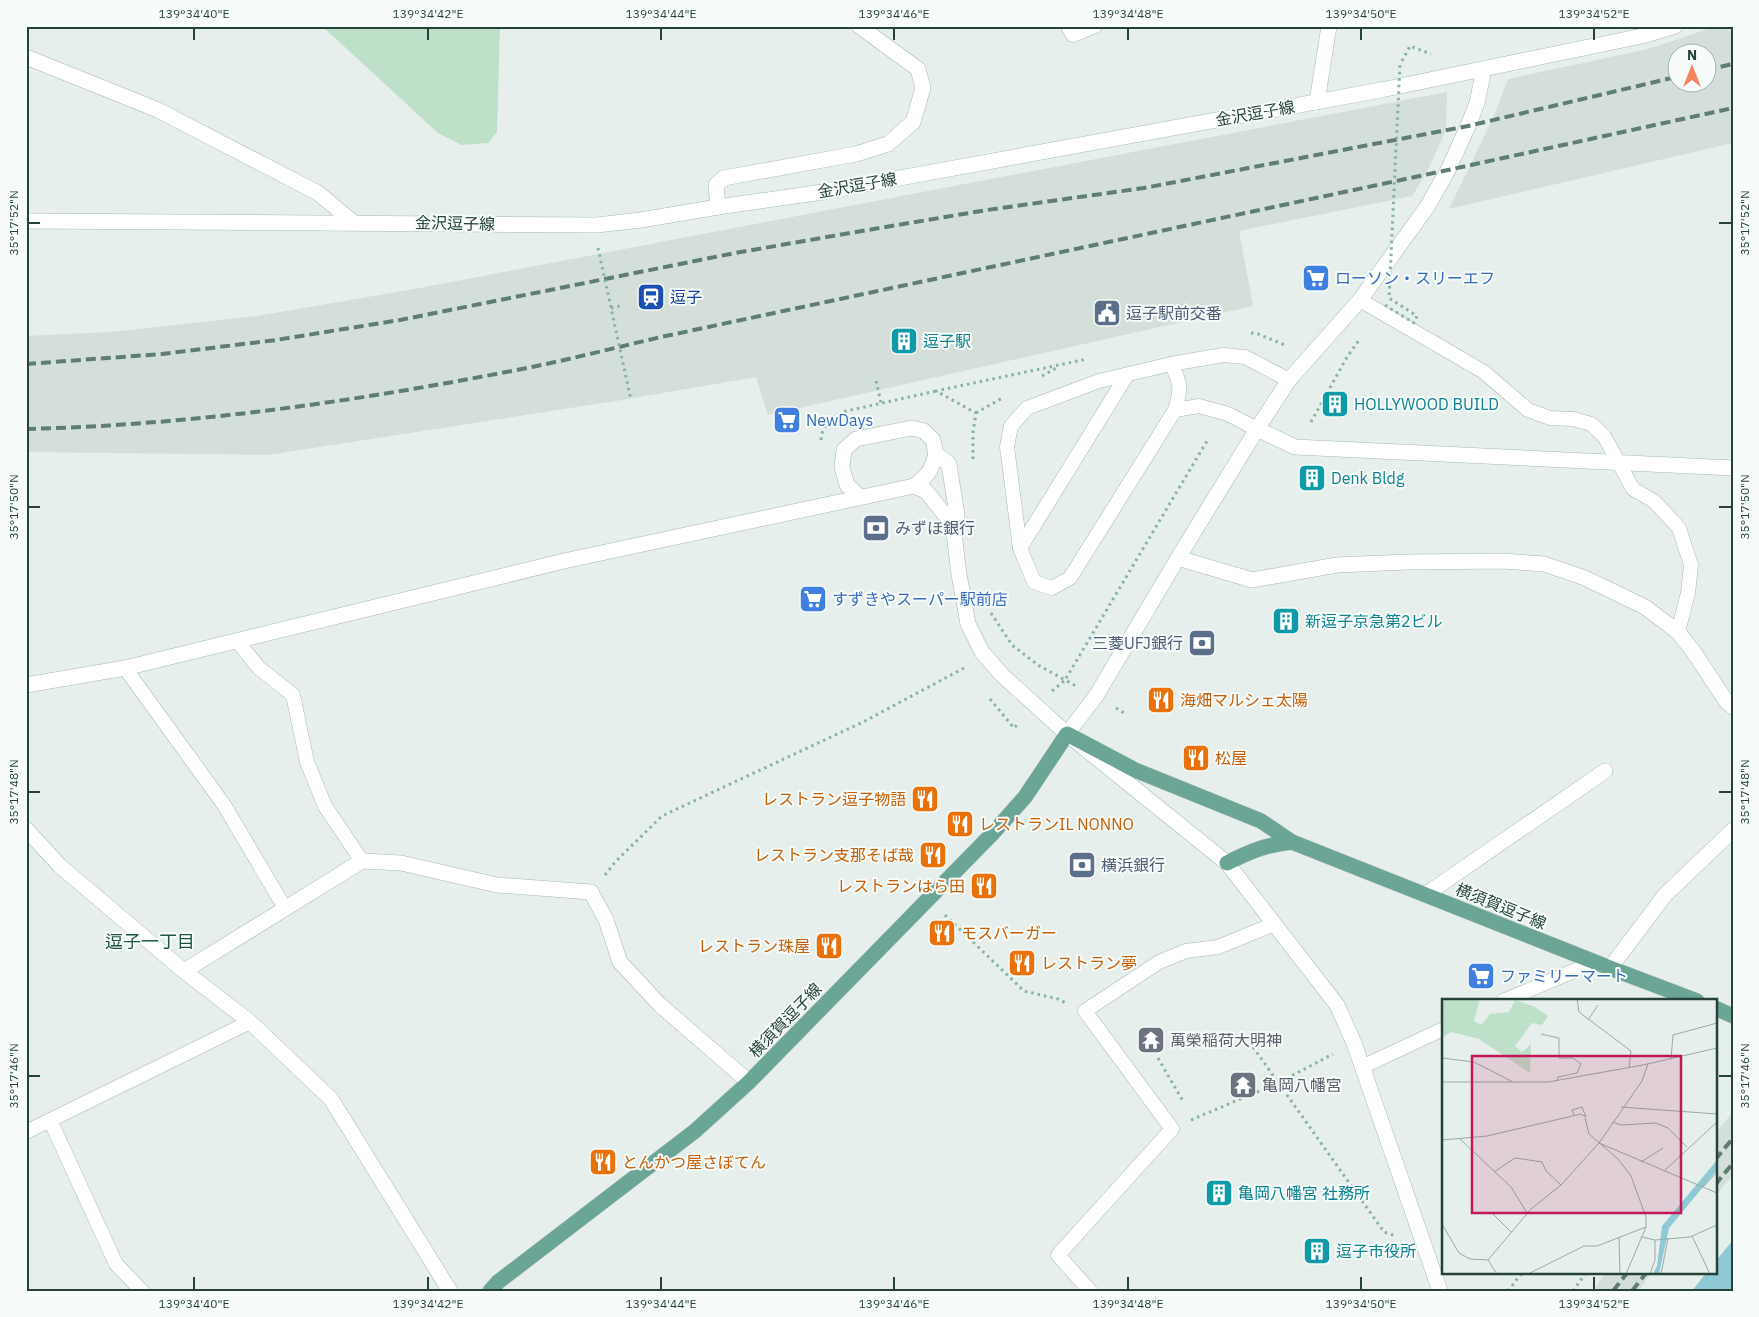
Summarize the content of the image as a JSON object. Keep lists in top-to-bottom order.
{
  "streets": {
    "main road": ["横須賀逗子線"],
    "street": ["金沢逗子線"]
  },
  "districts": ["逗子一丁目"],
  "places": {
    "supermarket": [
      "ローソン・スリーエフ",
      "NewDays",
      "すずきやスーパー駅前店",
      "ファミリーマート"
    ],
    "station": ["逗子"],
    "public building": ["逗子駅前交番"],
    "building": [
      "逗子駅",
      "HOLLYWOOD BUILD",
      "Denk Bldg",
      "新逗子京急第2ビル",
      "亀岡八幡宮 社務所",
      "逗子市役所"
    ],
    "bank": ["みずほ銀行", "三菱UFJ銀行", "横浜銀行"],
    "restaurant": [
      "海畑マルシェ太陽",
      "松屋",
      "レストラン逗子物語",
      "レストランIL NONNO",
      "レストラン支那そば哉",
      "レストランはら田",
      "モスバーガー",
      "レストラン珠屋",
      "レストラン夢",
      "とんかつ屋さぼてん"
    ],
    "temple": ["萬榮稲荷大明神", "亀岡八幡宮"]
  },
  "north": "top",
  "coordinates": [
    "139°34'40\"E",
    "139°34'42\"E",
    "139°34'44\"E",
    "139°34'46\"E",
    "139°34'48\"E",
    "139°34'50\"E",
    "139°34'52\"E",
    "35°17'52\"N",
    "35°17'50\"N",
    "35°17'48\"N",
    "35°17'46\"N"
  ]
}
